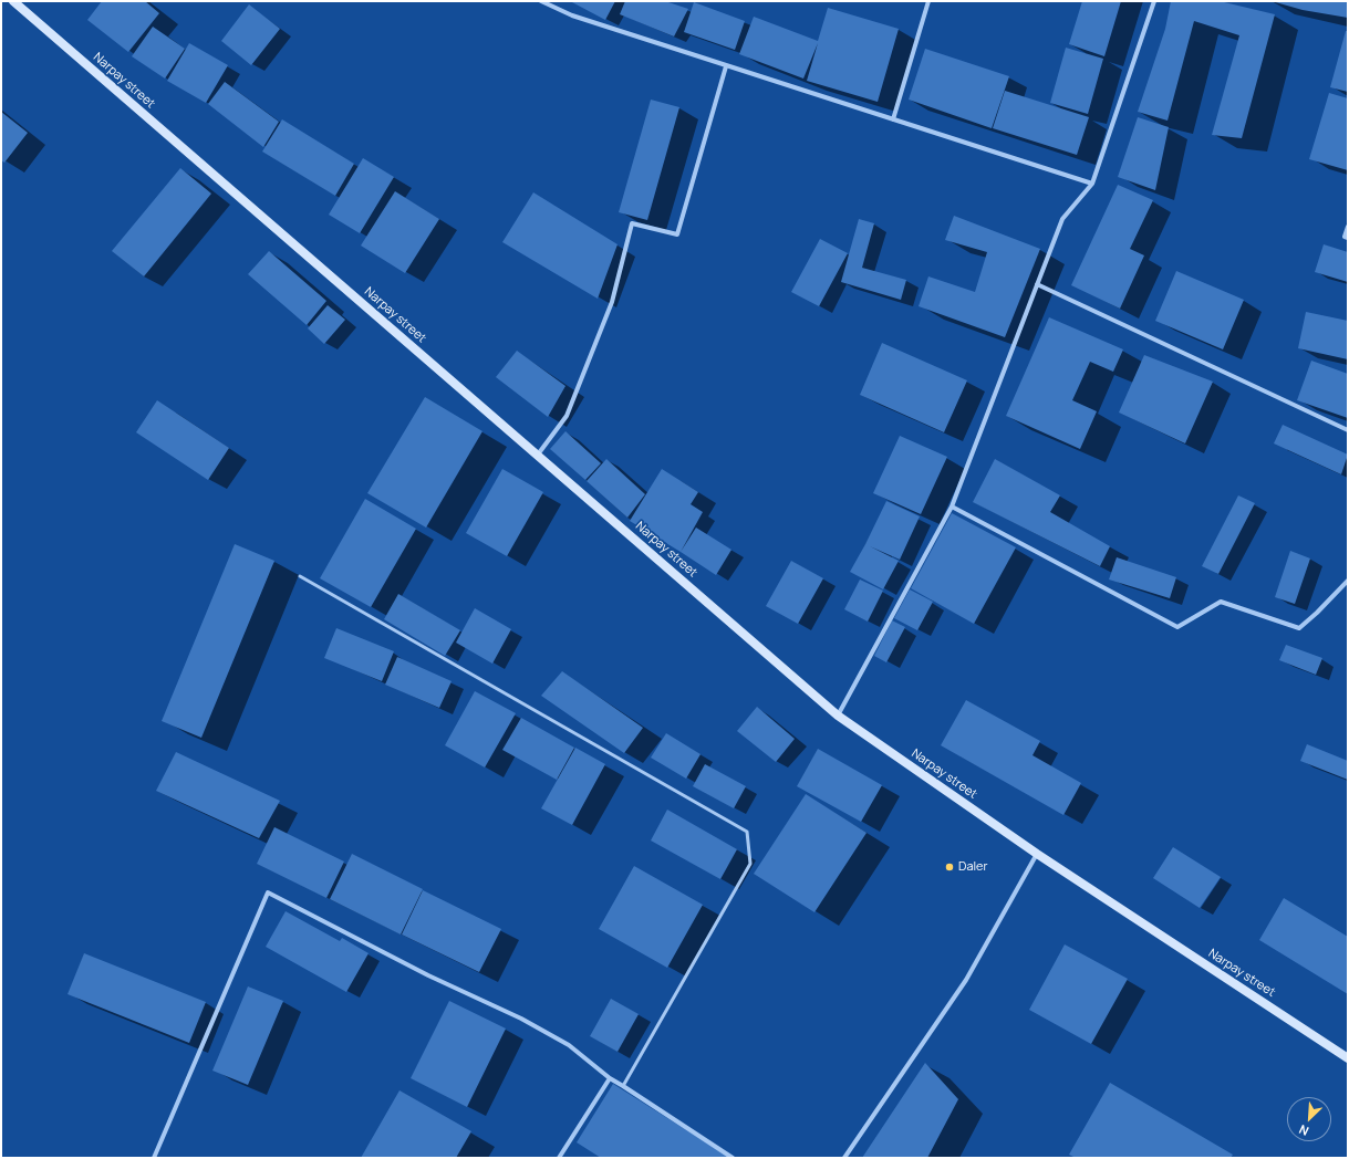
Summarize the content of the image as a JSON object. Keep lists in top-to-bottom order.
{
  "streets": {
    "main road": ["Narpay street"]
  },
  "places": ["Daler"],
  "north": "bottom left"
}
